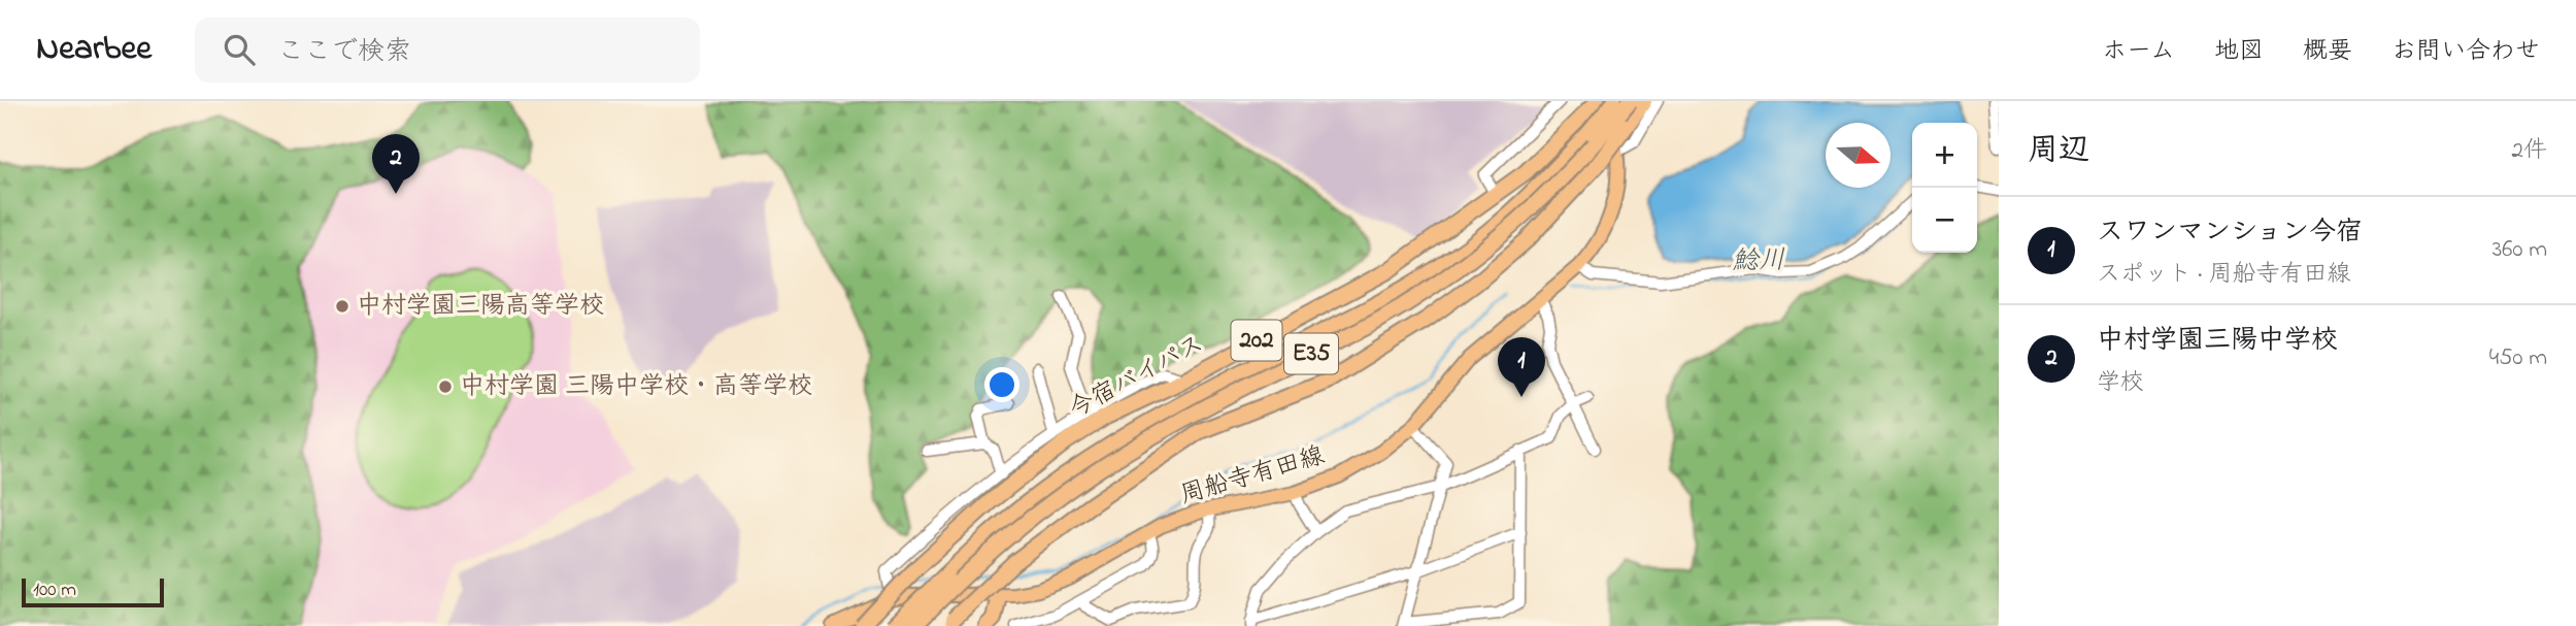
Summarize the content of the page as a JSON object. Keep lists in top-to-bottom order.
{
  "streets": {
    "highway": ["202", "E35", "今宿バイパス"],
    "main road": ["周船寺有田線"]
  },
  "crossings": [
    ["今宿バイパス", "周船寺有田線"]
  ],
  "water": ["鯰川"],
  "places": ["中村学園三陽高等学校", "中村学園 三陽中学校・高等学校"],
  "scale_bar": "100 m",
  "north": "right",
  "page": {
    "header": "Nearbee",
    "search": "ここで検索",
    "nav": [
      "ホーム",
      "地図",
      "概要",
      "お問い合わせ"
    ],
    "heading": ["周辺", "2件"],
    "map_buttons": ["+", "−"],
    "pins": ["2", "1"],
    "list": [
      {
        "mark": "1",
        "name": "スワンマンション今宿",
        "note": "スポット · 周船寺有田線",
        "value": "360 m"
      },
      {
        "mark": "2",
        "name": "中村学園三陽中学校",
        "note": "学校",
        "value": "450 m"
      }
    ],
    "scale": "100 m"
  }
}
